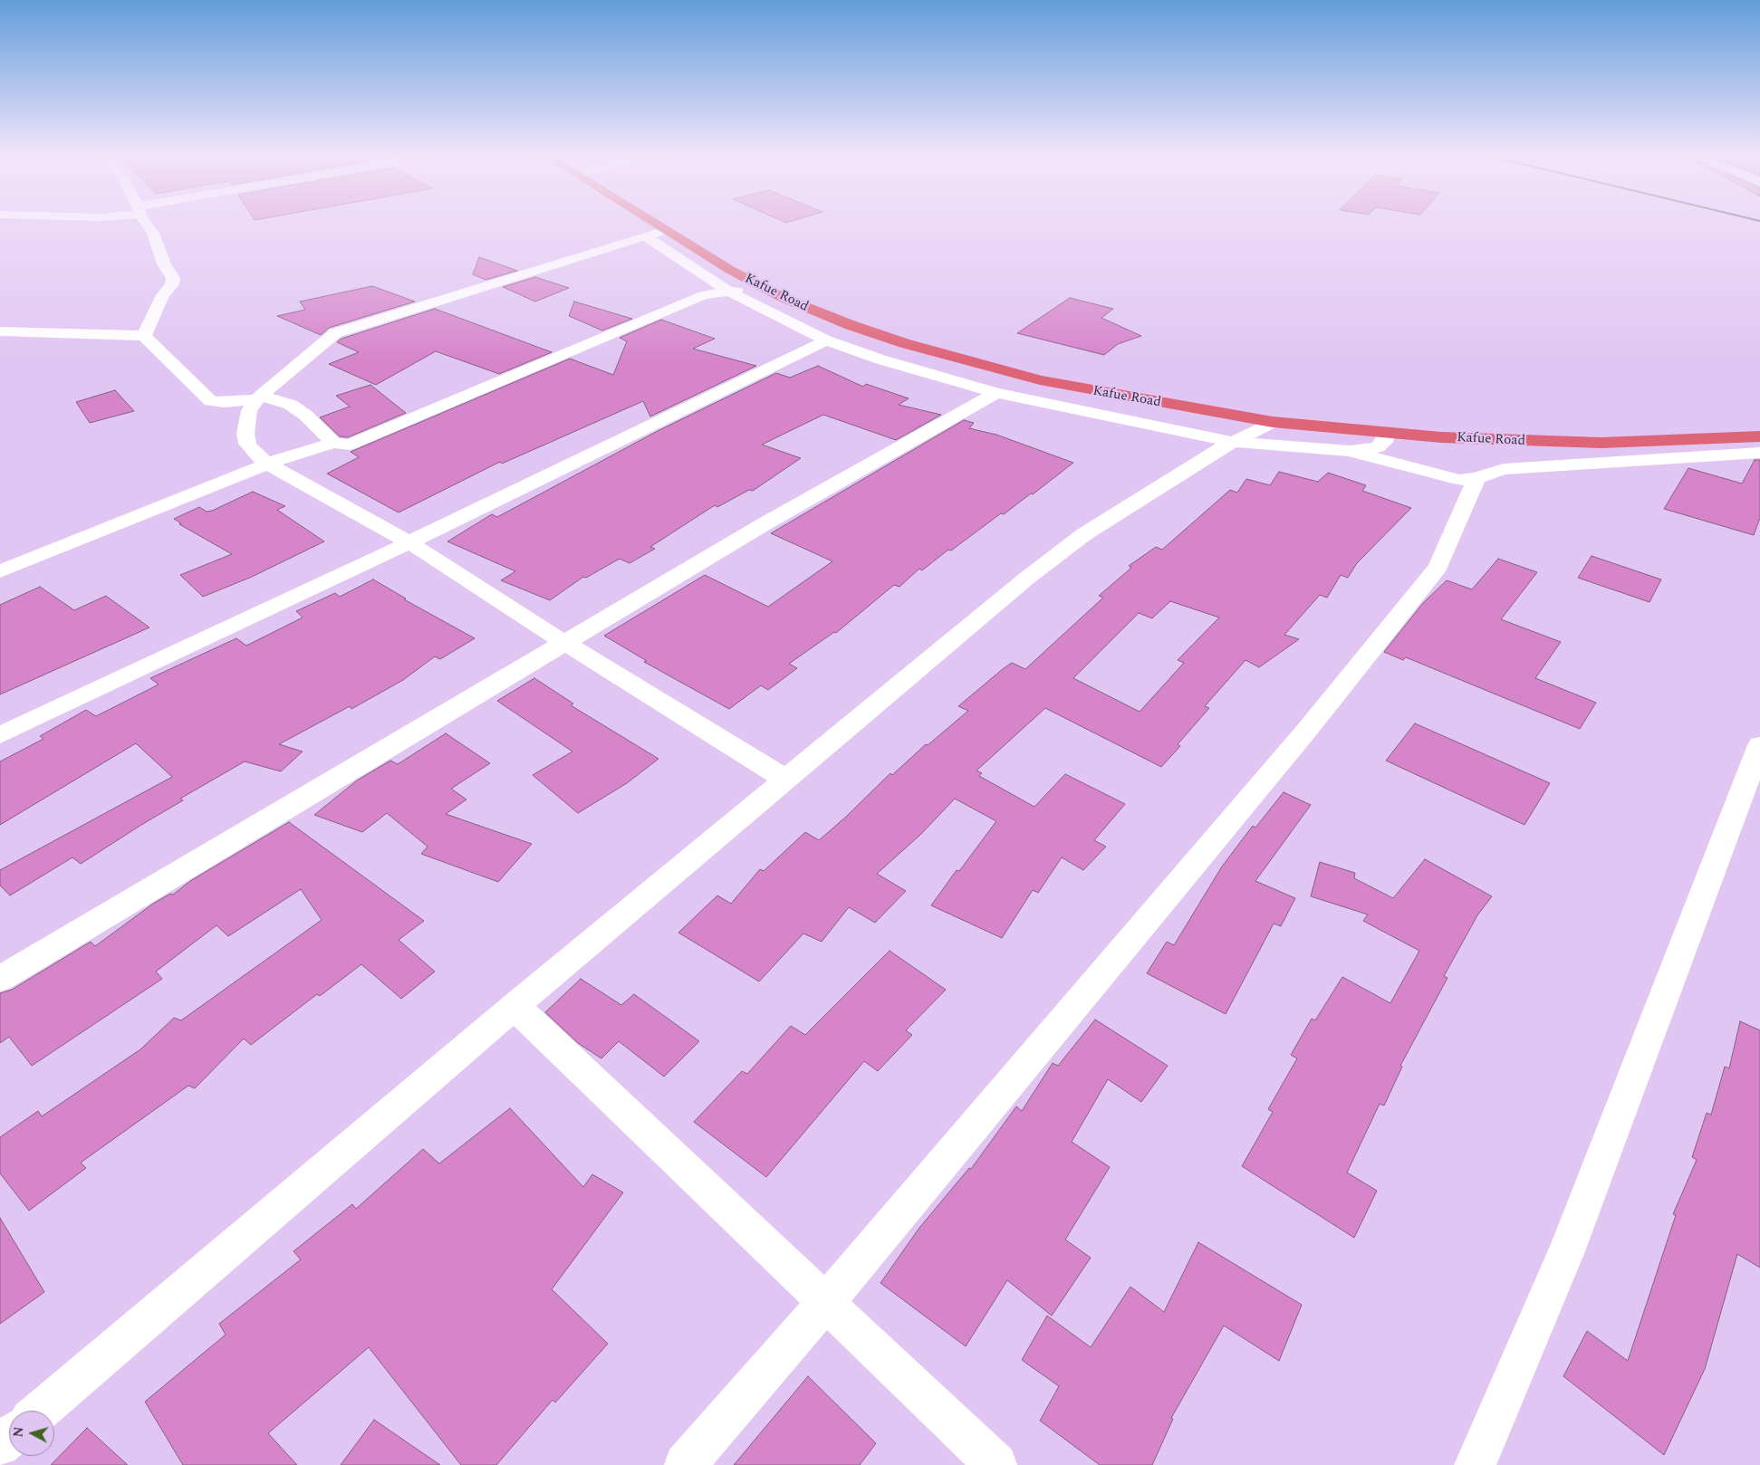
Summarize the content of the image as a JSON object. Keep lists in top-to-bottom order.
{
  "streets": {
    "highway": ["Kafue Road"]
  },
  "north": "left"
}
